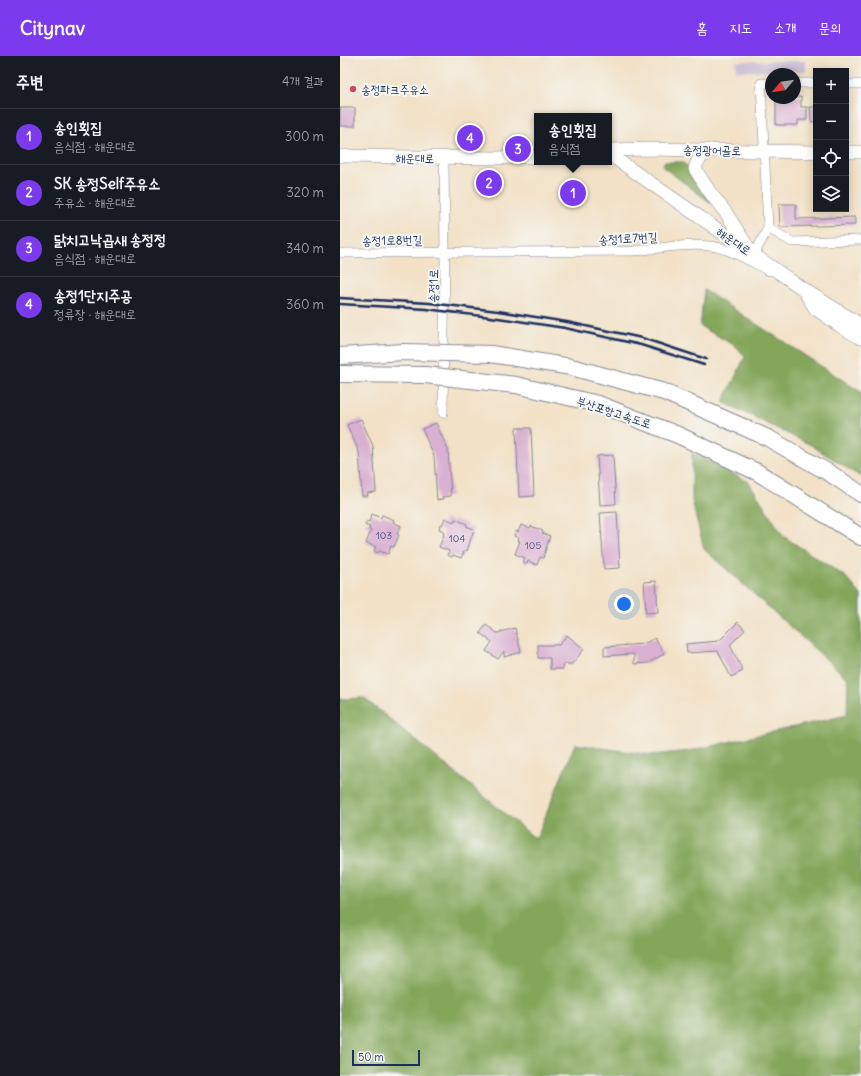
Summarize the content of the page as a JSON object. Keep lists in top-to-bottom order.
{
  "streets": {
    "highway": ["부산포항고속도로"],
    "main road": ["송정광어골로", "해운대로"],
    "street": ["송정1로7번길", "송정1로8번길", "송정1로"]
  },
  "crossings": [
    ["해운대로", "송정1로7번길"],
    ["해운대로", "송정1로"],
    ["송정1로7번길", "송정1로8번길"],
    ["송정1로7번길", "송정1로"],
    ["송정1로8번길", "송정1로"]
  ],
  "places": ["송정파크주유소"],
  "house_numbers": ["103", "104", "105"],
  "scale_bar": "50 m",
  "north": "bottom left",
  "page": {
    "header": "Citynav",
    "nav": [
      "홈",
      "지도",
      "소개",
      "문의"
    ],
    "heading": ["주변", "4개 결과"],
    "map_buttons": ["+", "−"],
    "list": [
      {
        "mark": "1",
        "name": "송인횟집",
        "note": "음식점 · 해운대로",
        "value": "300 m"
      },
      {
        "mark": "2",
        "name": "SK 송정Self주유소",
        "note": "주유소 · 해운대로",
        "value": "320 m"
      },
      {
        "mark": "3",
        "name": "닭치고낙곱새 송정정",
        "note": "음식점 · 해운대로",
        "value": "340 m"
      },
      {
        "mark": "4",
        "name": "송정1단지주공",
        "note": "정류장 · 해운대로",
        "value": "360 m"
      }
    ],
    "popup": ["송인횟집", "음식점"],
    "pins": [
      "4",
      "3",
      "2",
      "1"
    ],
    "scale": "50 m"
  }
}
